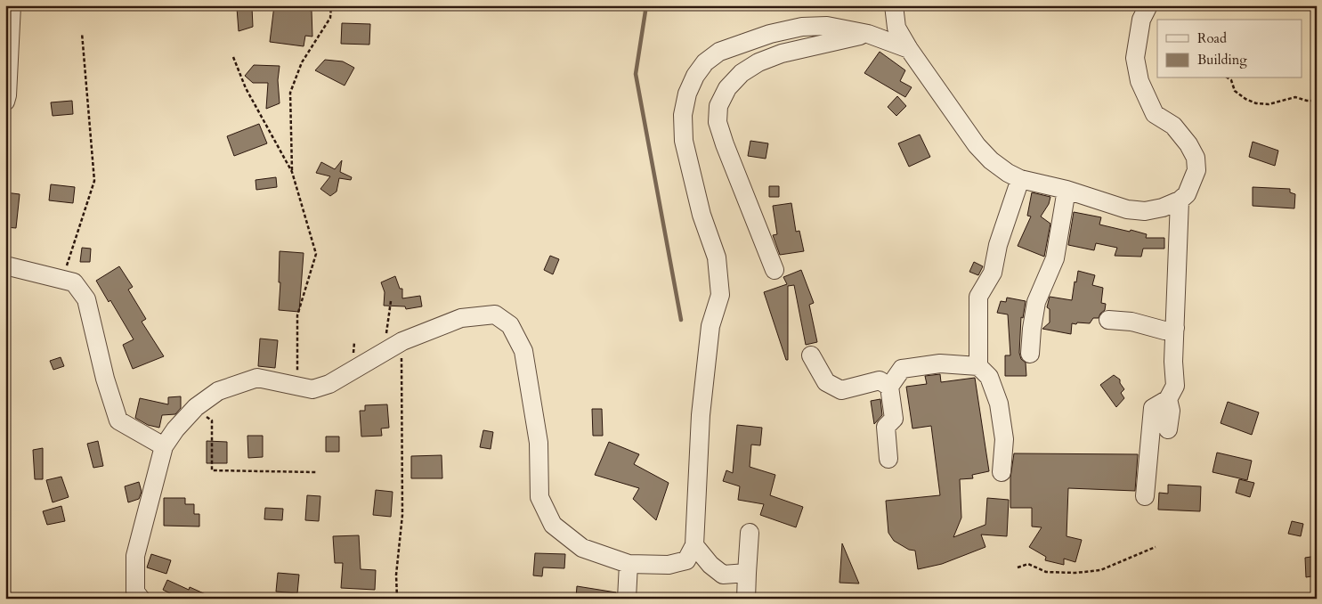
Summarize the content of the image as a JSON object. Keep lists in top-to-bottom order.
{
  "legend": ["Road", "Building"]
}
